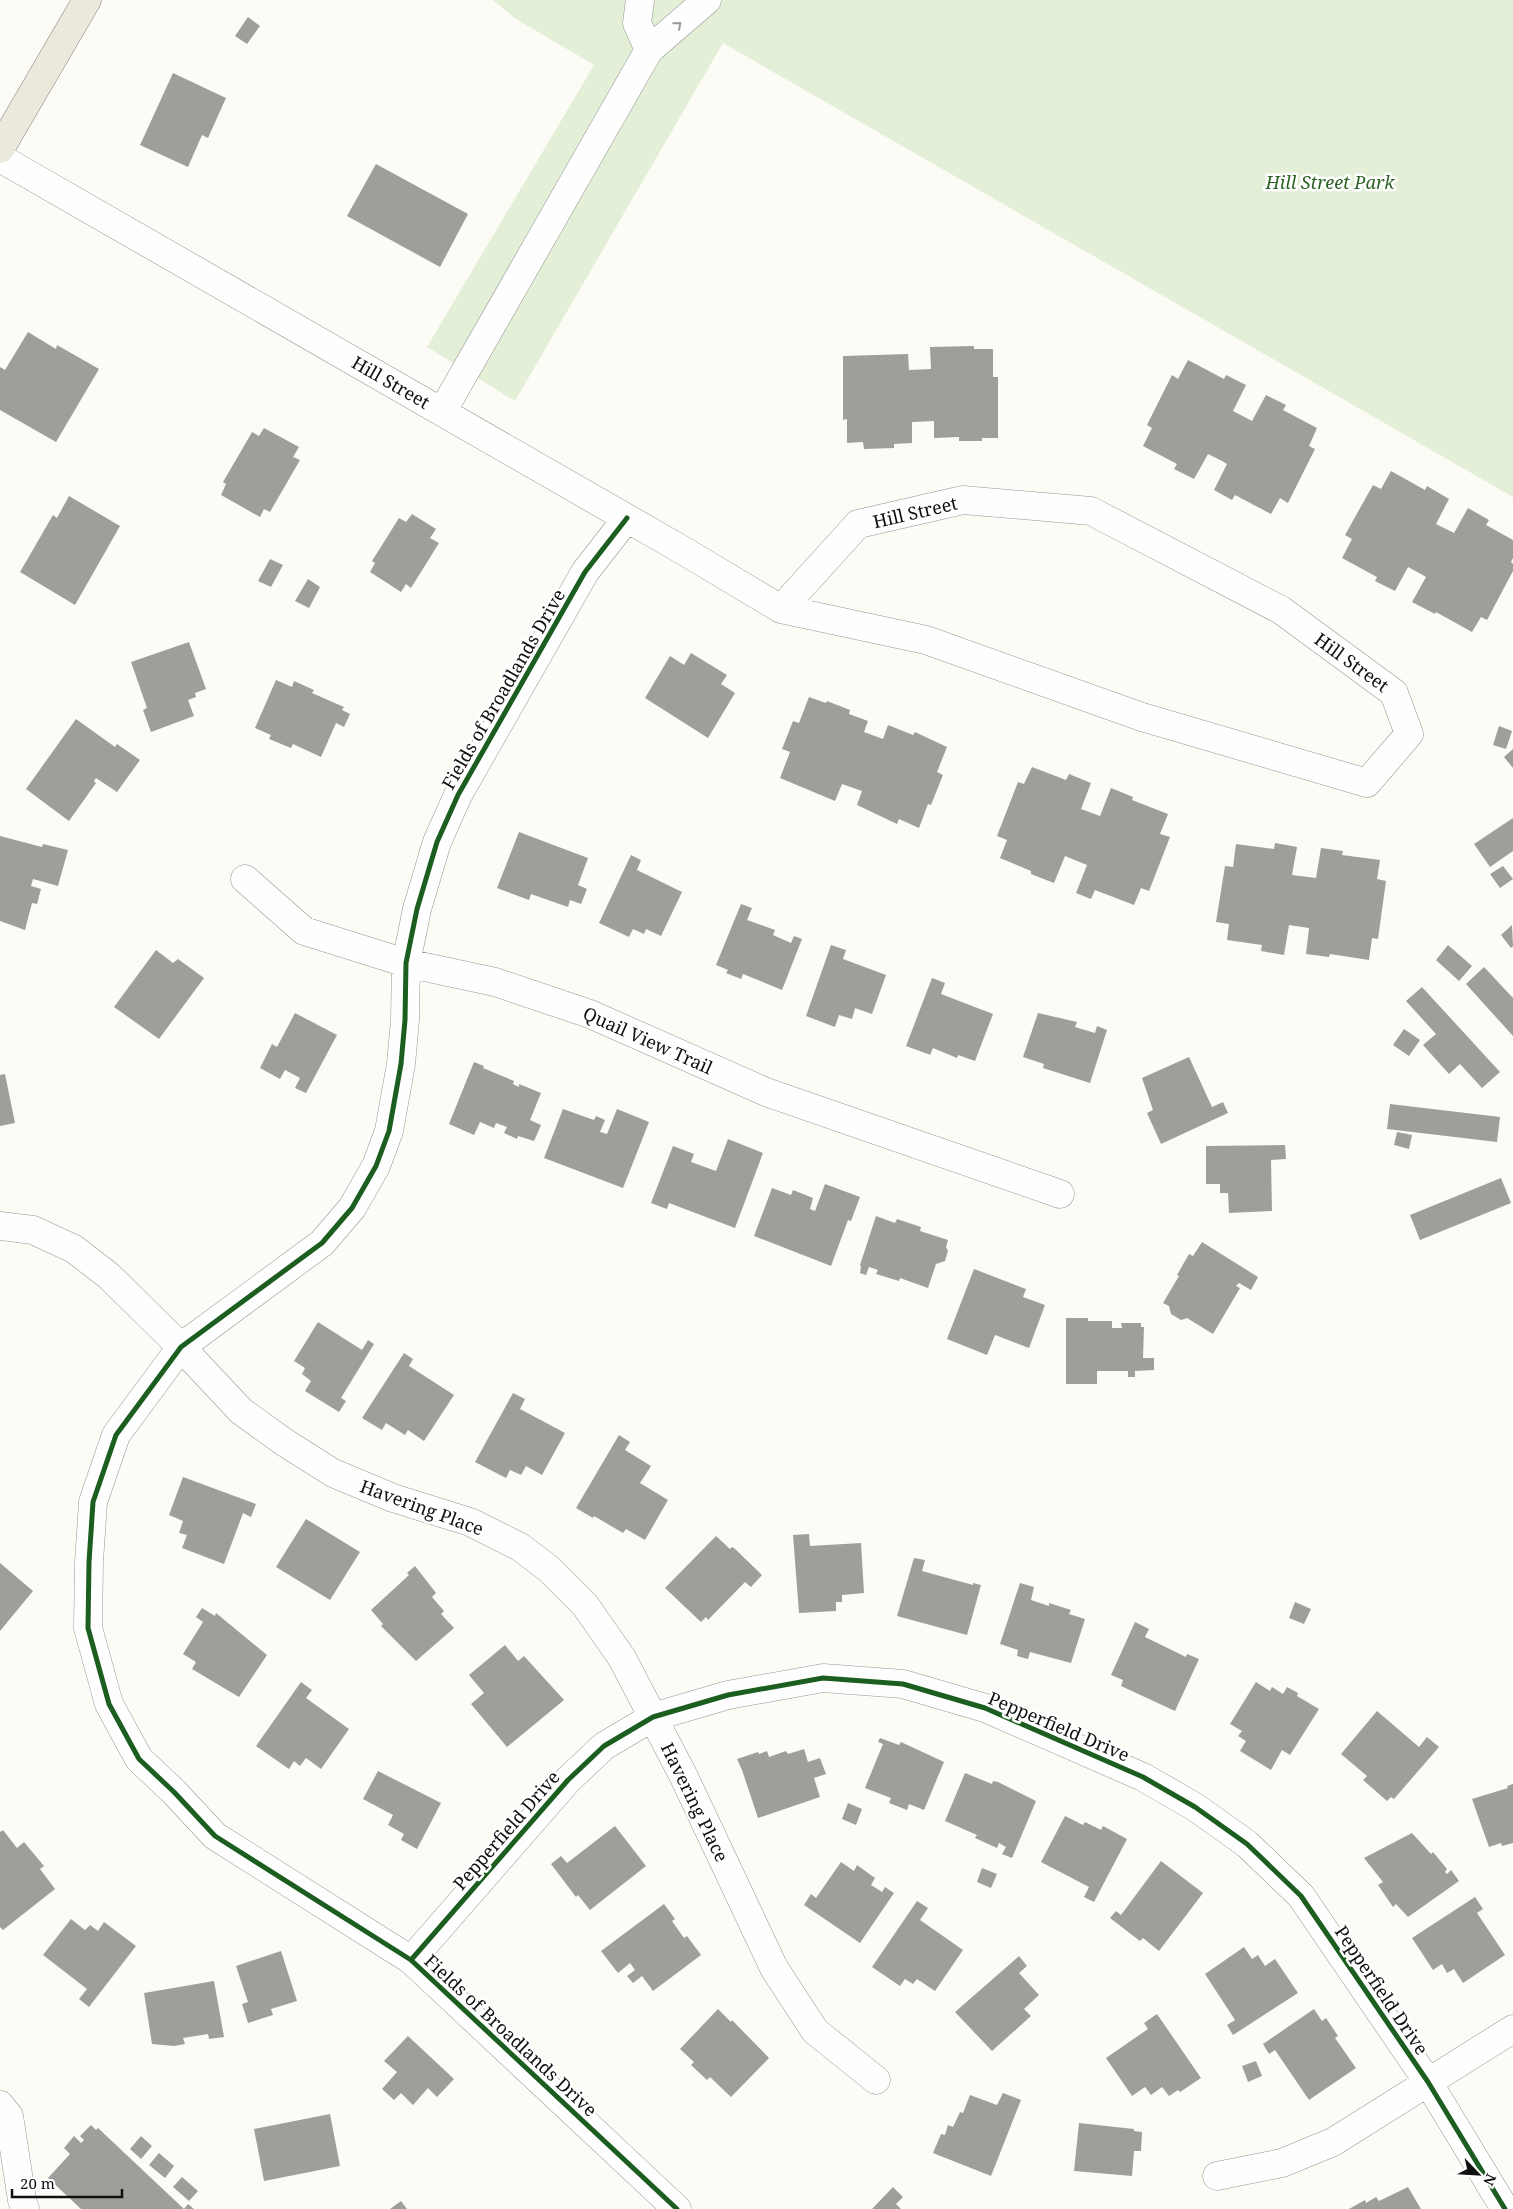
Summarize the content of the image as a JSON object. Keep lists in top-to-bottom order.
{
  "streets": {
    "street": [
      "Hill Street",
      "Fields of Broadlands Drive",
      "Quail View Trail",
      "Havering Place",
      "Pepperfield Drive"
    ]
  },
  "crossings": [
    ["Hill Street", "Fields of Broadlands Drive"],
    ["Fields of Broadlands Drive", "Quail View Trail"],
    ["Fields of Broadlands Drive", "Havering Place"],
    ["Fields of Broadlands Drive", "Pepperfield Drive"],
    ["Havering Place", "Pepperfield Drive"]
  ],
  "parks": ["Hill Street Park"],
  "scale_bar": "20 m",
  "north": "bottom right"
}
